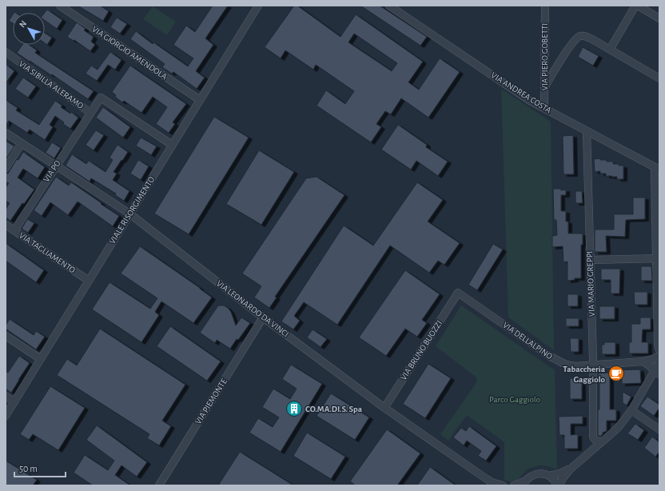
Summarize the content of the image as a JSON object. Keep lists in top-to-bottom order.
{
  "streets": {
    "street": [
      "VIA GIORGIO AMENDOLA",
      "VIA PIERO GOBETTI",
      "VIA SIBILLA ALERAMO",
      "VIA ANDREA COSTA",
      "VIA PO",
      "VIALE RISORGIMENTO",
      "VIA TAGLIAMENTO",
      "VIA MARIO GREPPI",
      "VIA LEONARDO DA VINCI",
      "VIA DELL'ALPINO",
      "VIA BRUNO BUOZZI",
      "VIA PIEMONTE"
    ]
  },
  "crossings": [
    ["VIA GIORGIO AMENDOLA", "VIALE RISORGIMENTO"],
    ["VIA PIERO GOBETTI", "VIA ANDREA COSTA"],
    ["VIA SIBILLA ALERAMO", "VIA PO"],
    ["VIA SIBILLA ALERAMO", "VIALE RISORGIMENTO"],
    ["VIA ANDREA COSTA", "VIA MARIO GREPPI"],
    ["VIA PO", "VIA TAGLIAMENTO"],
    ["VIA PO", "VIA LEONARDO DA VINCI"],
    ["VIALE RISORGIMENTO", "VIA TAGLIAMENTO"],
    ["VIALE RISORGIMENTO", "VIA LEONARDO DA VINCI"],
    ["VIA MARIO GREPPI", "VIA DELL'ALPINO"],
    ["VIA LEONARDO DA VINCI", "VIA BRUNO BUOZZI"],
    ["VIA LEONARDO DA VINCI", "VIA PIEMONTE"],
    ["VIA DELL'ALPINO", "VIA BRUNO BUOZZI"]
  ],
  "parks": ["Parco Gaggiolo"],
  "places": {
    "cafe": ["Tabaccheria Gaggiolo"],
    "building": ["CO.MA.DI.S. Spa"]
  },
  "scale_bar": "50 m",
  "north": "top left"
}
